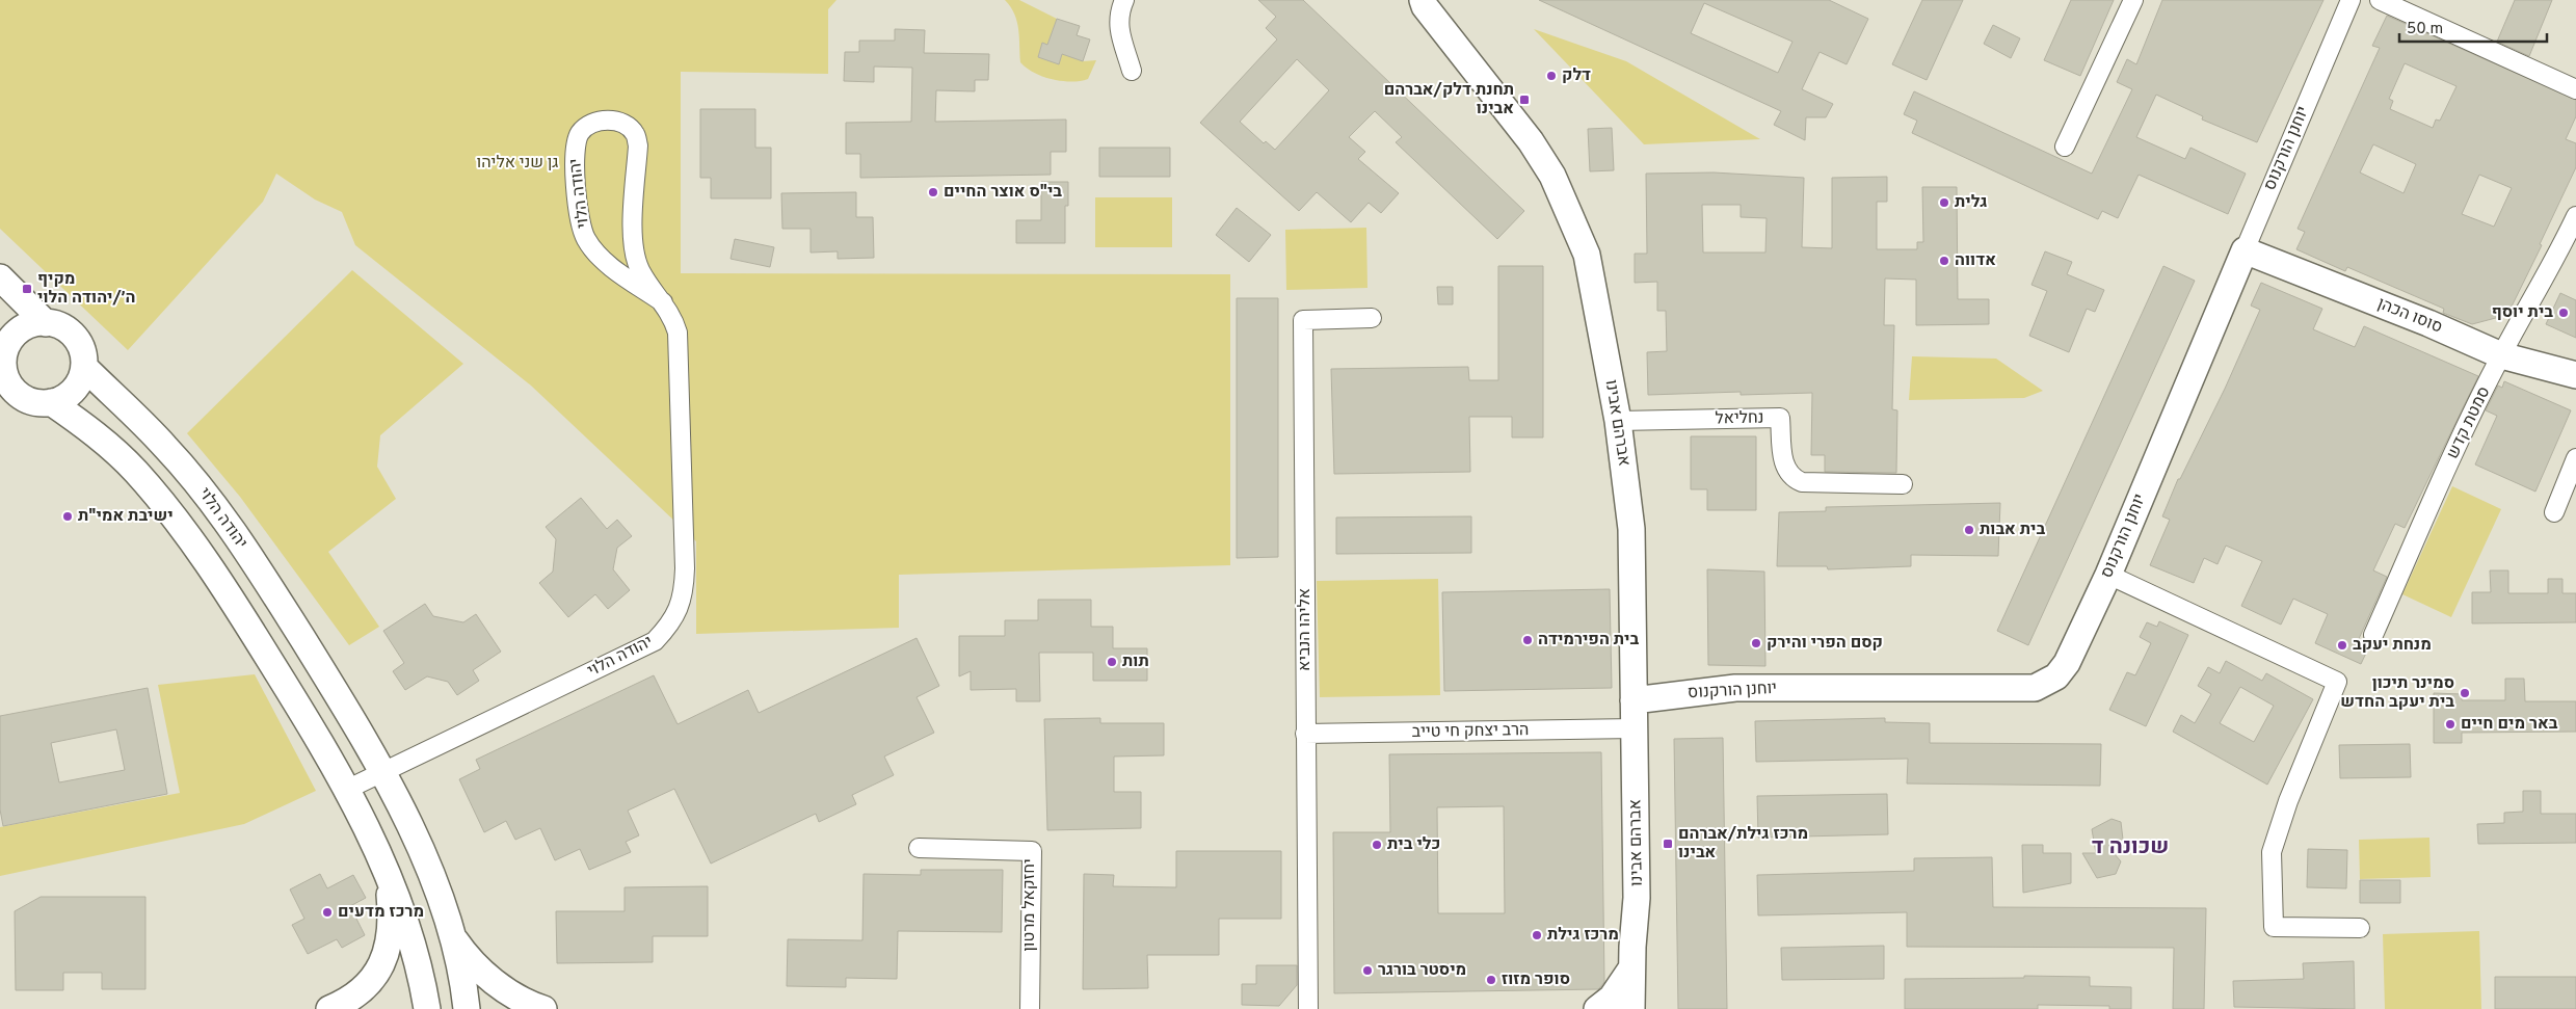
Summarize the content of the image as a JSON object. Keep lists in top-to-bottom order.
{
  "streets": {
    "street": [
      "יוחנן הורקנוס",
      "יהודה הלוי",
      "סוסו הכהן",
      "נחליאל",
      "אברהם אבינו",
      "סמטת קדש",
      "אליהו הנביא",
      "הרב יצחק חי טייב",
      "יחזקאל מרטון"
    ]
  },
  "crossings": [
    ["יוחנן הורקנוס", "סוסו הכהן"],
    ["יוחנן הורקנוס", "אברהם אבינו"],
    ["סוסו הכהן", "סמטת קדש"],
    ["נחליאל", "אברהם אבינו"],
    ["אברהם אבינו", "הרב יצחק חי טייב"],
    ["אליהו הנביא", "הרב יצחק חי טייב"]
  ],
  "districts": ["שכונה ד"],
  "parks": ["גן שני אליהו"],
  "places": {
    "other": [
      "דלק",
      "בי\"ס אוצר החיים",
      "גלית",
      "אדווה",
      "בית יוסף",
      "ישיבת אמי\"ת",
      "בית אבות",
      "בית הפירמידה",
      "קסם הפרי והירק",
      "מנחת יעקב",
      "תות",
      "סמינר תיכון בית יעקב החדש",
      "באר מים חיים",
      "כלי בית",
      "מרכז מדעים",
      "מרכז גילת",
      "מיסטר בורגר",
      "סופר מזוז"
    ],
    "transit": ["תחנת דלק/אברהם אבינו", "מקיף ה׳/יהודה הלוי", "מרכז גילת/אברהם אבינו"]
  },
  "scale_bar": "50 m"
}
